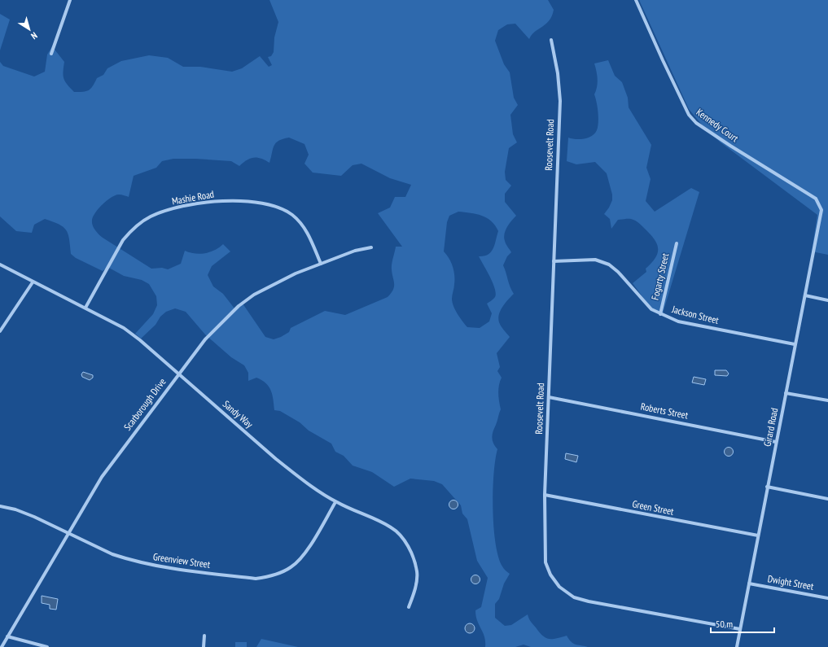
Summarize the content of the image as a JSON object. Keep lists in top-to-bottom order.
{
  "streets": {
    "street": [
      "Kennedy Court",
      "Roosevelt Road",
      "Mashie Road",
      "Fogarty Street",
      "Jackson Street",
      "Scarborough Drive",
      "Roberts Street",
      "Sandy Way",
      "Girard Road",
      "Green Street",
      "Greenview Street",
      "Dwight Street"
    ]
  },
  "crossings": [
    ["Kennedy Court", "Girard Road"],
    ["Roosevelt Road", "Jackson Street"],
    ["Roosevelt Road", "Roberts Street"],
    ["Roosevelt Road", "Girard Road"],
    ["Roosevelt Road", "Green Street"],
    ["Mashie Road", "Scarborough Drive"],
    ["Mashie Road", "Sandy Way"],
    ["Fogarty Street", "Jackson Street"],
    ["Jackson Street", "Girard Road"],
    ["Scarborough Drive", "Sandy Way"],
    ["Scarborough Drive", "Greenview Street"],
    ["Roberts Street", "Girard Road"],
    ["Sandy Way", "Greenview Street"],
    ["Girard Road", "Green Street"],
    ["Girard Road", "Dwight Street"]
  ],
  "scale_bar": "50 m",
  "north": "bottom right"
}
